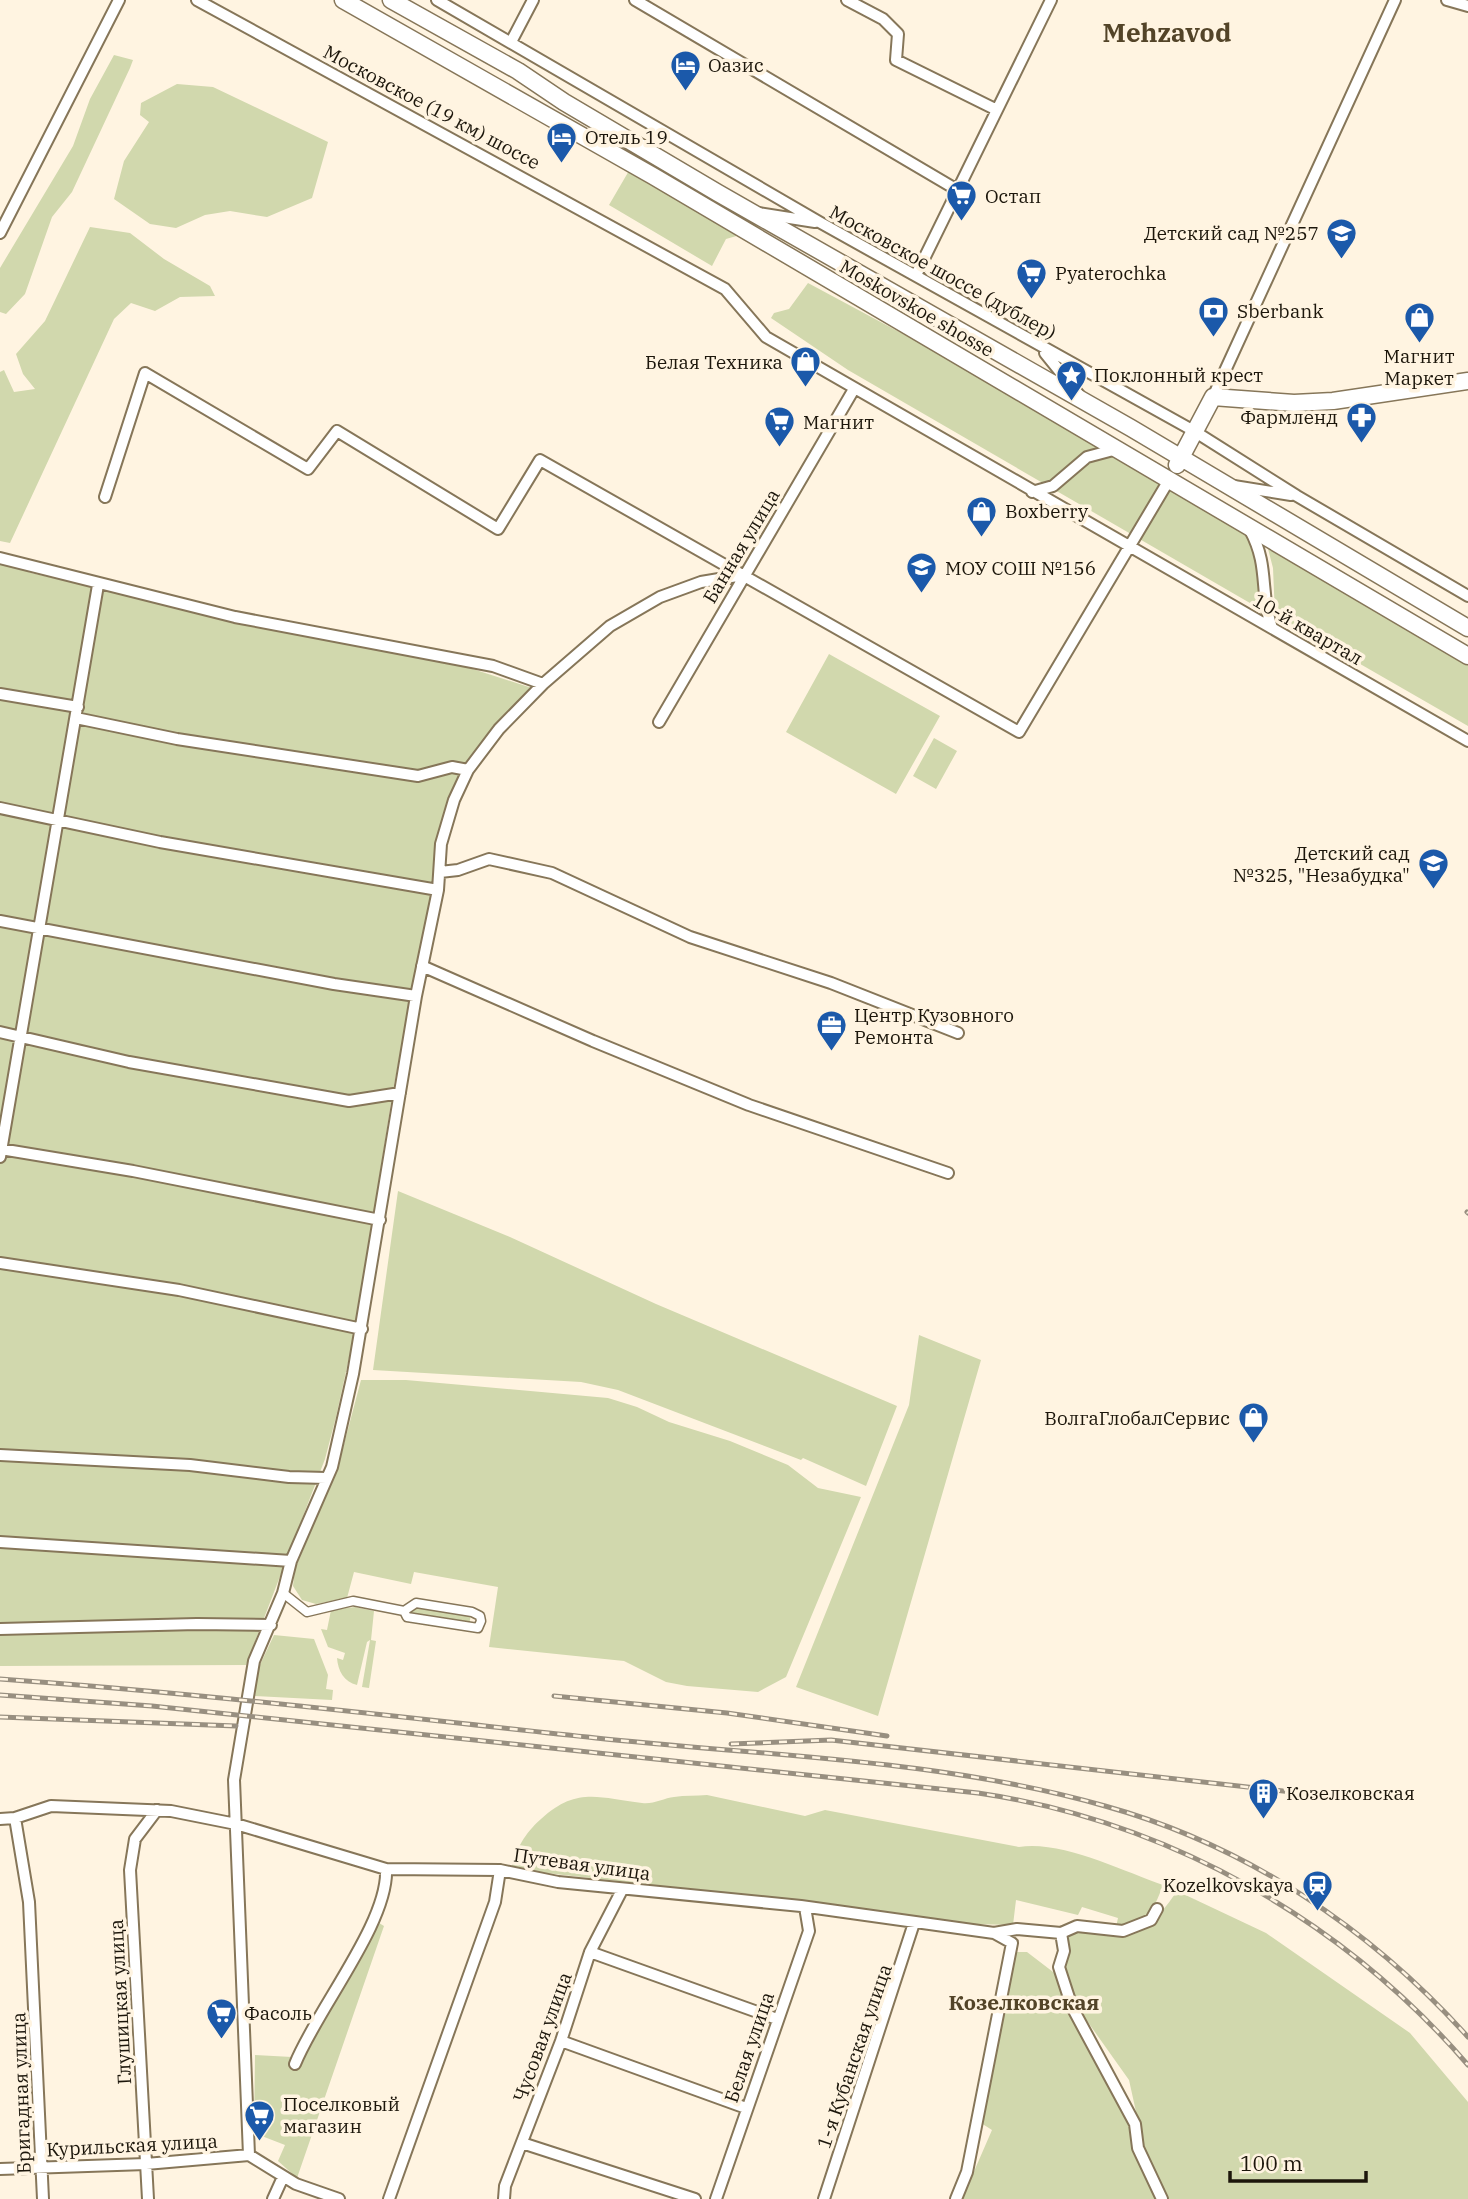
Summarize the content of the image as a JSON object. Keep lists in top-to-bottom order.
{
  "streets": {
    "main road": ["Moskovskoe shosse"],
    "street": [
      "Московское (19 км) шоссе",
      "Московское шоссе (дублер)",
      "Банная улица",
      "10-й квартал",
      "Путевая улица",
      "Глушицкая улица",
      "Чусовая улица",
      "Белая улица",
      "1-я Кубанская улица",
      "Бригадная улица",
      "Курильская улица"
    ]
  },
  "crossings": [
    ["Московское (19 км) шоссе", "Банная улица"],
    ["Московское (19 км) шоссе", "10-й квартал"],
    ["Путевая улица", "Глушицкая улица"],
    ["Путевая улица", "Чусовая улица"],
    ["Путевая улица", "Белая улица"],
    ["Путевая улица", "1-я Кубанская улица"],
    ["Путевая улица", "Бригадная улица"],
    ["Глушицкая улица", "Курильская улица"],
    ["Бригадная улица", "Курильская улица"]
  ],
  "districts": ["Mehzavod", "Козелковская"],
  "places": {
    "hotel": ["Оазис", "Отель 19"],
    "supermarket": [
      "Остап",
      "Pyaterochka",
      "Магнит",
      "Фасоль",
      "Поселковый магазин"
    ],
    "school or university": ["Детский сад №257", "МОУ СОШ №156", "Детский сад №325, \"Незабудка\""],
    "bank": ["Sberbank"],
    "shop": [
      "Магнит Маркет",
      "Белая Техника",
      "Boxberry",
      "ВолгаГлобалСервис"
    ],
    "place": ["Поклонный крест"],
    "pharmacy": ["Фармленд"],
    "office": ["Центр Кузовного Ремонта"],
    "building": ["Козелковская"],
    "station": ["Kozelkovskaya"]
  },
  "scale_bar": "100 m"
}
